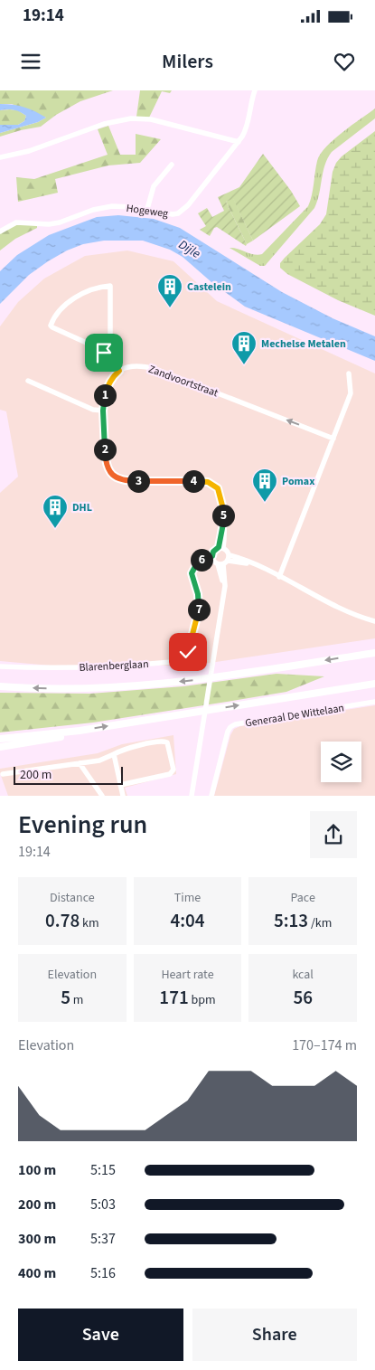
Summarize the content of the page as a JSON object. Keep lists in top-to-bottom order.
{
  "streets": {
    "street": [
      "Hogeweg",
      "Zandvoortstraat",
      "Blarenberglaan",
      "Generaal De Wittelaan"
    ]
  },
  "one_way": ["Zandvoortstraat"],
  "water": ["Dijle"],
  "places": {
    "building": [
      "Castelein",
      "Mechelse Metalen",
      "Pomax",
      "DHL"
    ]
  },
  "scale_bar": "200 m",
  "page": {
    "status": "19:14",
    "header": "Milers",
    "pins": [
      "1",
      "2",
      "3",
      "4",
      "5",
      "6",
      "7"
    ],
    "scale": "200 m",
    "heading": ["Evening run", "19:14"],
    "stats": [
      ["Distance", "0.78 km"],
      ["Time", "4:04"],
      ["Pace", "5:13 /km"],
      ["Elevation", "5 m"],
      ["Heart rate", "171 bpm"],
      ["kcal", "56"]
    ],
    "chart": ["Elevation", "170–174 m"],
    "list": [
      {
        "name": "100 m",
        "note": "5:15"
      },
      {
        "name": "200 m",
        "note": "5:03"
      },
      {
        "name": "300 m",
        "note": "5:37"
      },
      {
        "name": "400 m",
        "note": "5:16"
      }
    ],
    "buttons": ["Save", "Share"]
  }
}
